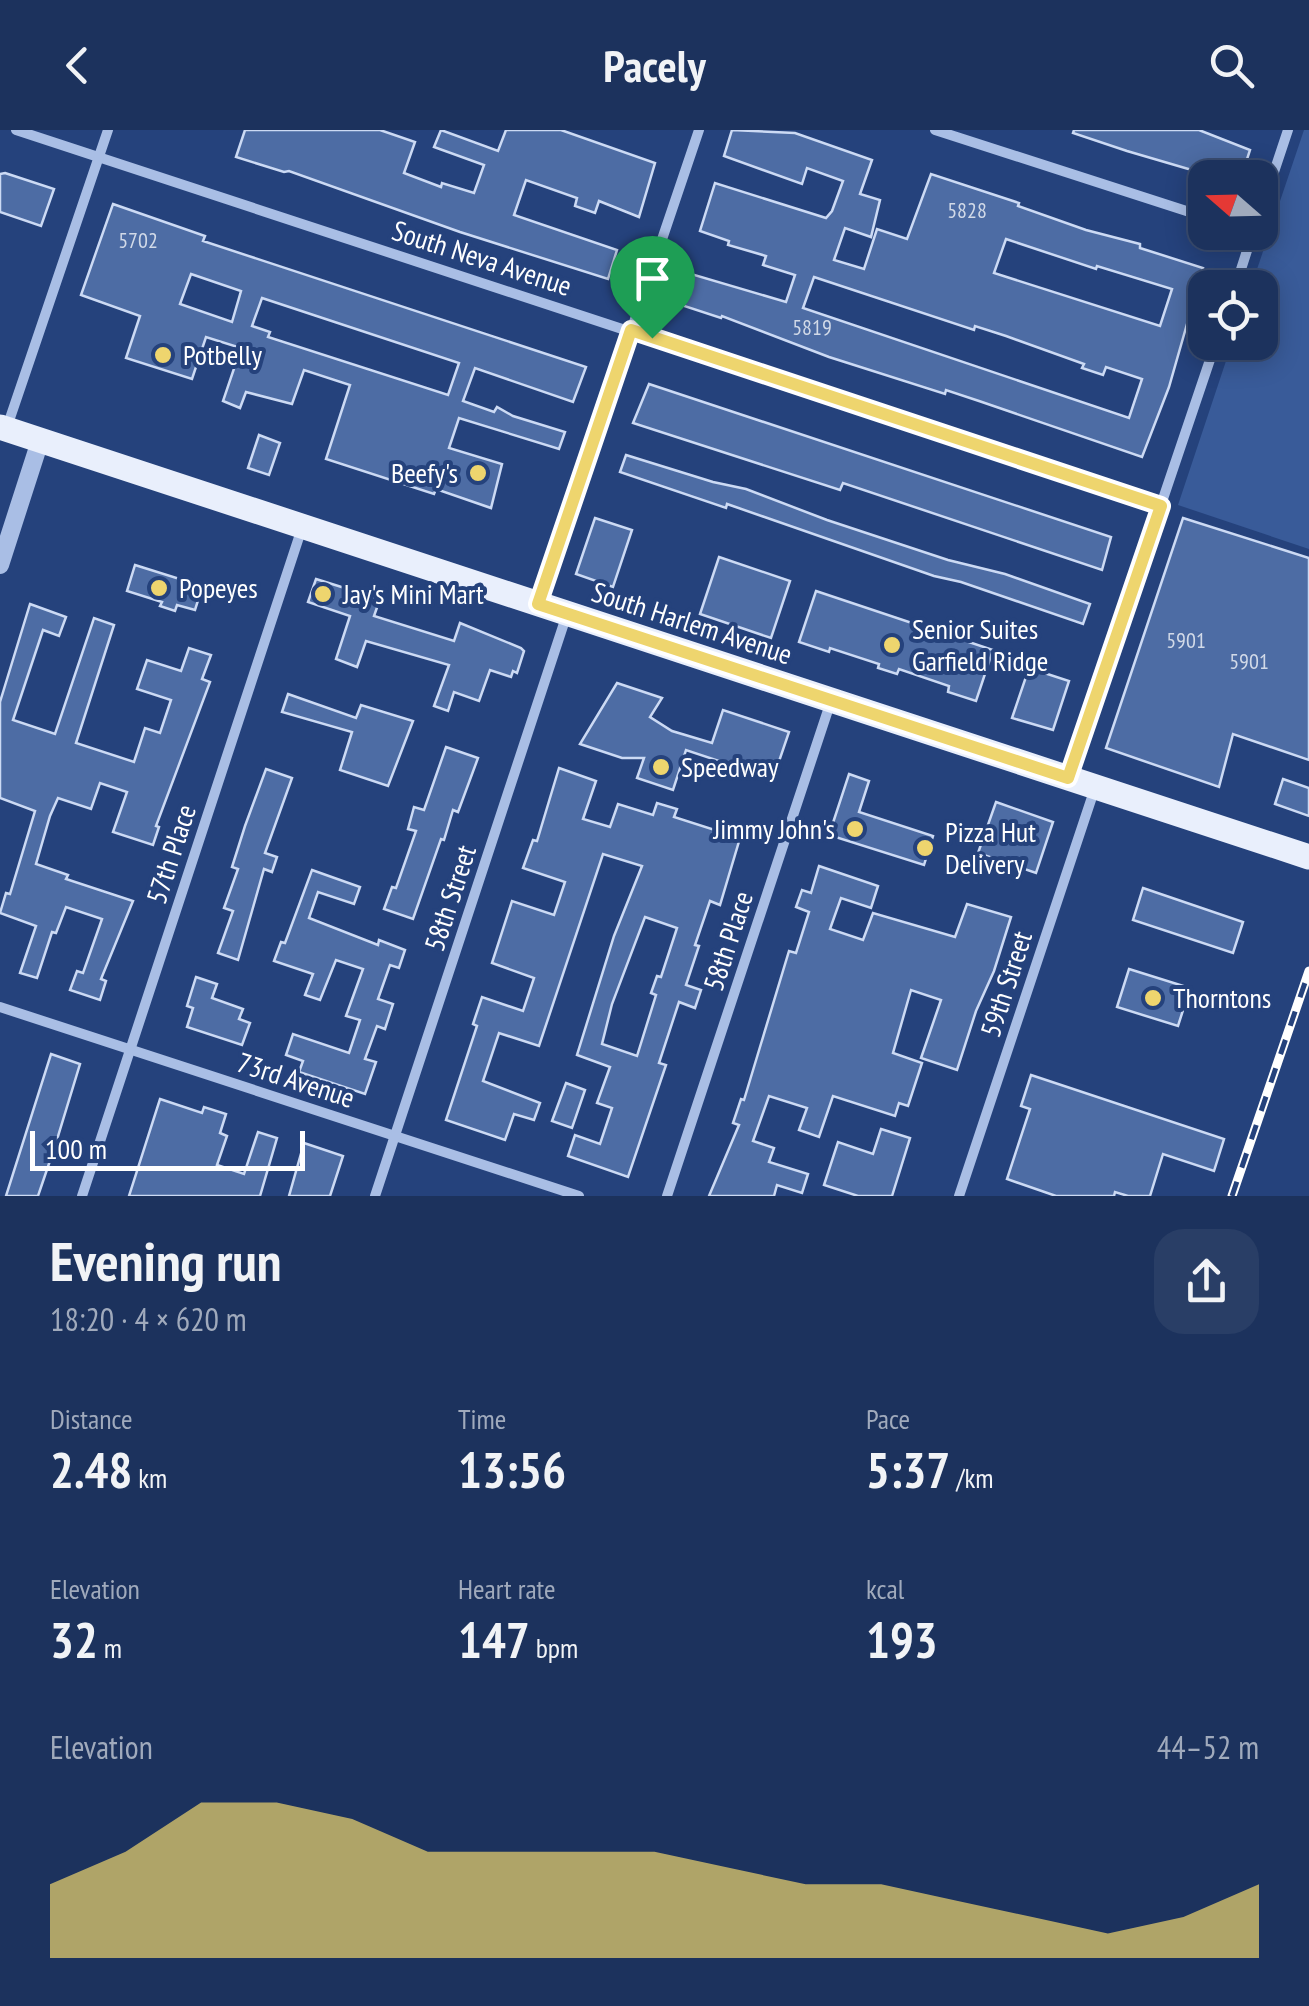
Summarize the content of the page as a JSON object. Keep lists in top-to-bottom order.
{
  "streets": {
    "main road": ["South Harlem Avenue"],
    "street": [
      "South Neva Avenue",
      "57th Place",
      "58th Street",
      "58th Place",
      "59th Street",
      "73rd Avenue"
    ]
  },
  "crossings": [
    ["South Harlem Avenue", "57th Place"],
    ["South Harlem Avenue", "58th Street"],
    ["South Harlem Avenue", "58th Place"],
    ["South Harlem Avenue", "59th Street"],
    ["57th Place", "73rd Avenue"],
    ["58th Street", "73rd Avenue"]
  ],
  "places": [
    "Potbelly",
    "Beefy's",
    "Popeyes",
    "Jay's Mini Mart",
    "Senior Suites Garfield Ridge",
    "Speedway",
    "Jimmy John's",
    "Pizza Hut Delivery",
    "Thorntons"
  ],
  "house_numbers": [
    "5828",
    "5702",
    "5819",
    "5901",
    "5901"
  ],
  "scale_bar": "100 m",
  "north": "left",
  "page": {
    "header": "Pacely",
    "scale": "100 m",
    "heading": ["Evening run", "18:20 · 4 × 620 m"],
    "stats": [
      ["Distance", "2.48 km"],
      ["Time", "13:56"],
      ["Pace", "5:37 /km"],
      ["Elevation", "32 m"],
      ["Heart rate", "147 bpm"],
      ["kcal", "193"]
    ],
    "chart": ["Elevation", "44–52 m"]
  }
}
